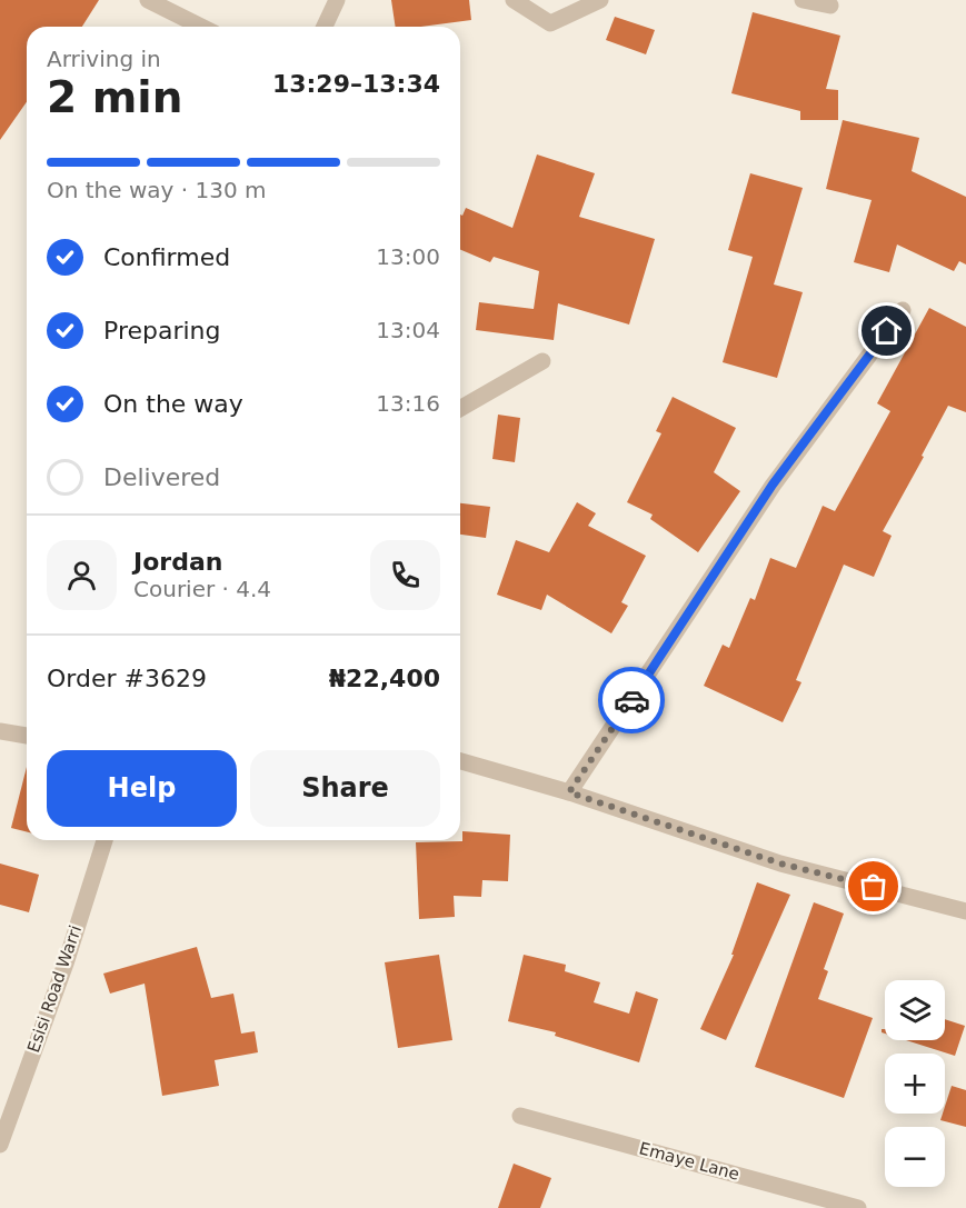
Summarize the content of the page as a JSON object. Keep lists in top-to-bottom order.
{
  "streets": {
    "street": ["Esisi Road Warri", "Emaye Lane"]
  },
  "page": {
    "heading": ["2 min", "Arriving in", "13:29–13:34"],
    "panel": [
      "Jordan",
      "Courier · 4.4",
      "Order #3629",
      "₦22,400"
    ],
    "bar": "On the way · 130 m",
    "list": [
      ["Confirmed", "13:00"],
      ["Preparing", "13:04"],
      ["On the way", "13:16"],
      "Delivered"
    ],
    "buttons": ["Help", "Share"],
    "map_buttons": ["+", "−"]
  }
}
